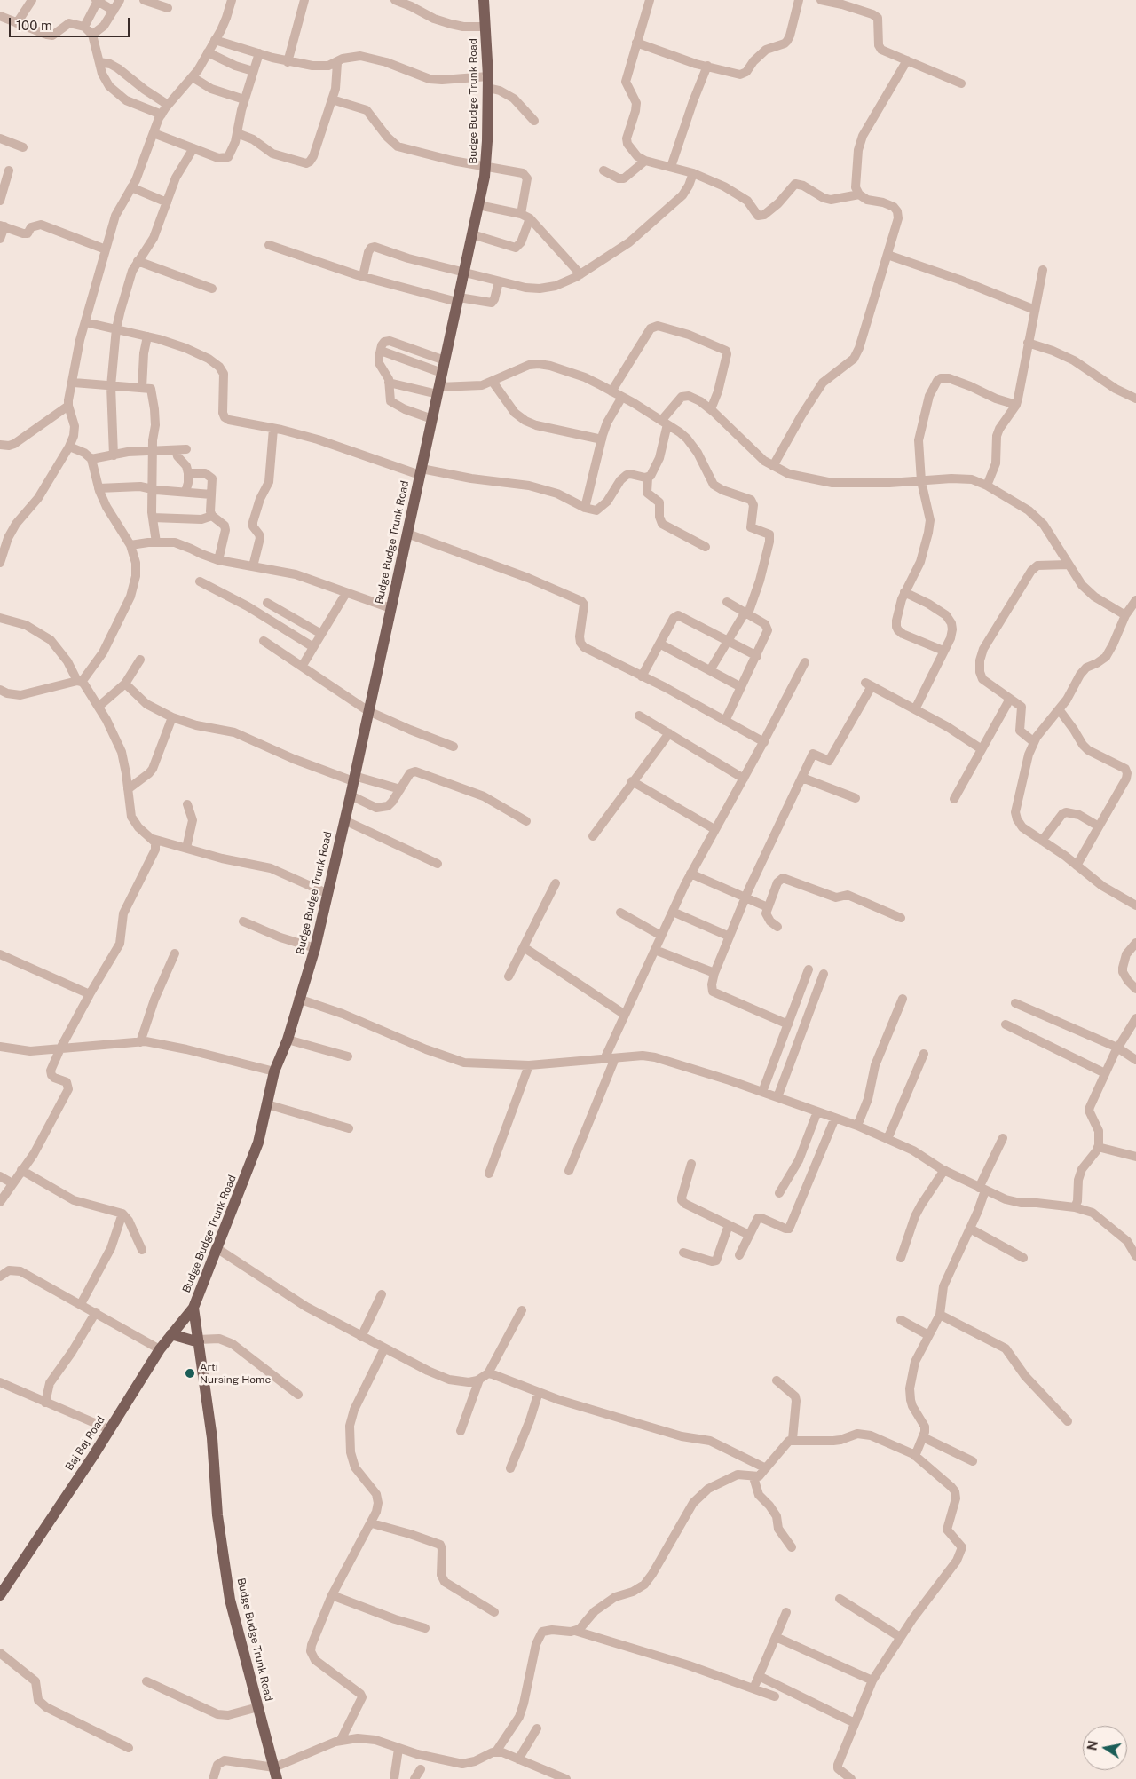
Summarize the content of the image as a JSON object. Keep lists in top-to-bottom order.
{
  "streets": {
    "main road": ["Budge Budge Trunk Road", "Baj Baj Road"]
  },
  "crossings": [
    ["Budge Budge Trunk Road", "Baj Baj Road"]
  ],
  "places": ["Arti Nursing Home"],
  "scale_bar": "100 m",
  "north": "left"
}
